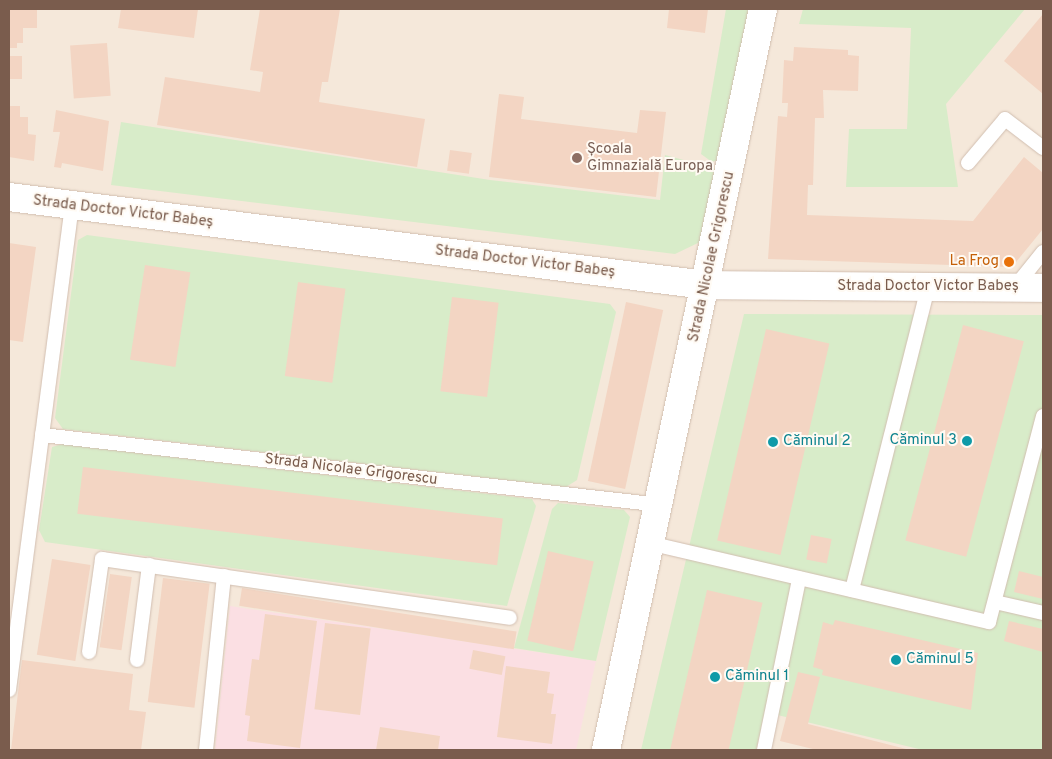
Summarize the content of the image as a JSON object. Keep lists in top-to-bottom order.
{
  "streets": {
    "street": ["Strada Doctor Victor Babeș", "Strada Nicolae Grigorescu"]
  },
  "crossings": [
    ["Strada Doctor Victor Babeș", "Strada Nicolae Grigorescu"]
  ],
  "places": [
    "Școala Gimnazială Europa",
    "La Frog",
    "Căminul 3",
    "Căminul 2",
    "Căminul 5",
    "Căminul 1"
  ]
}
